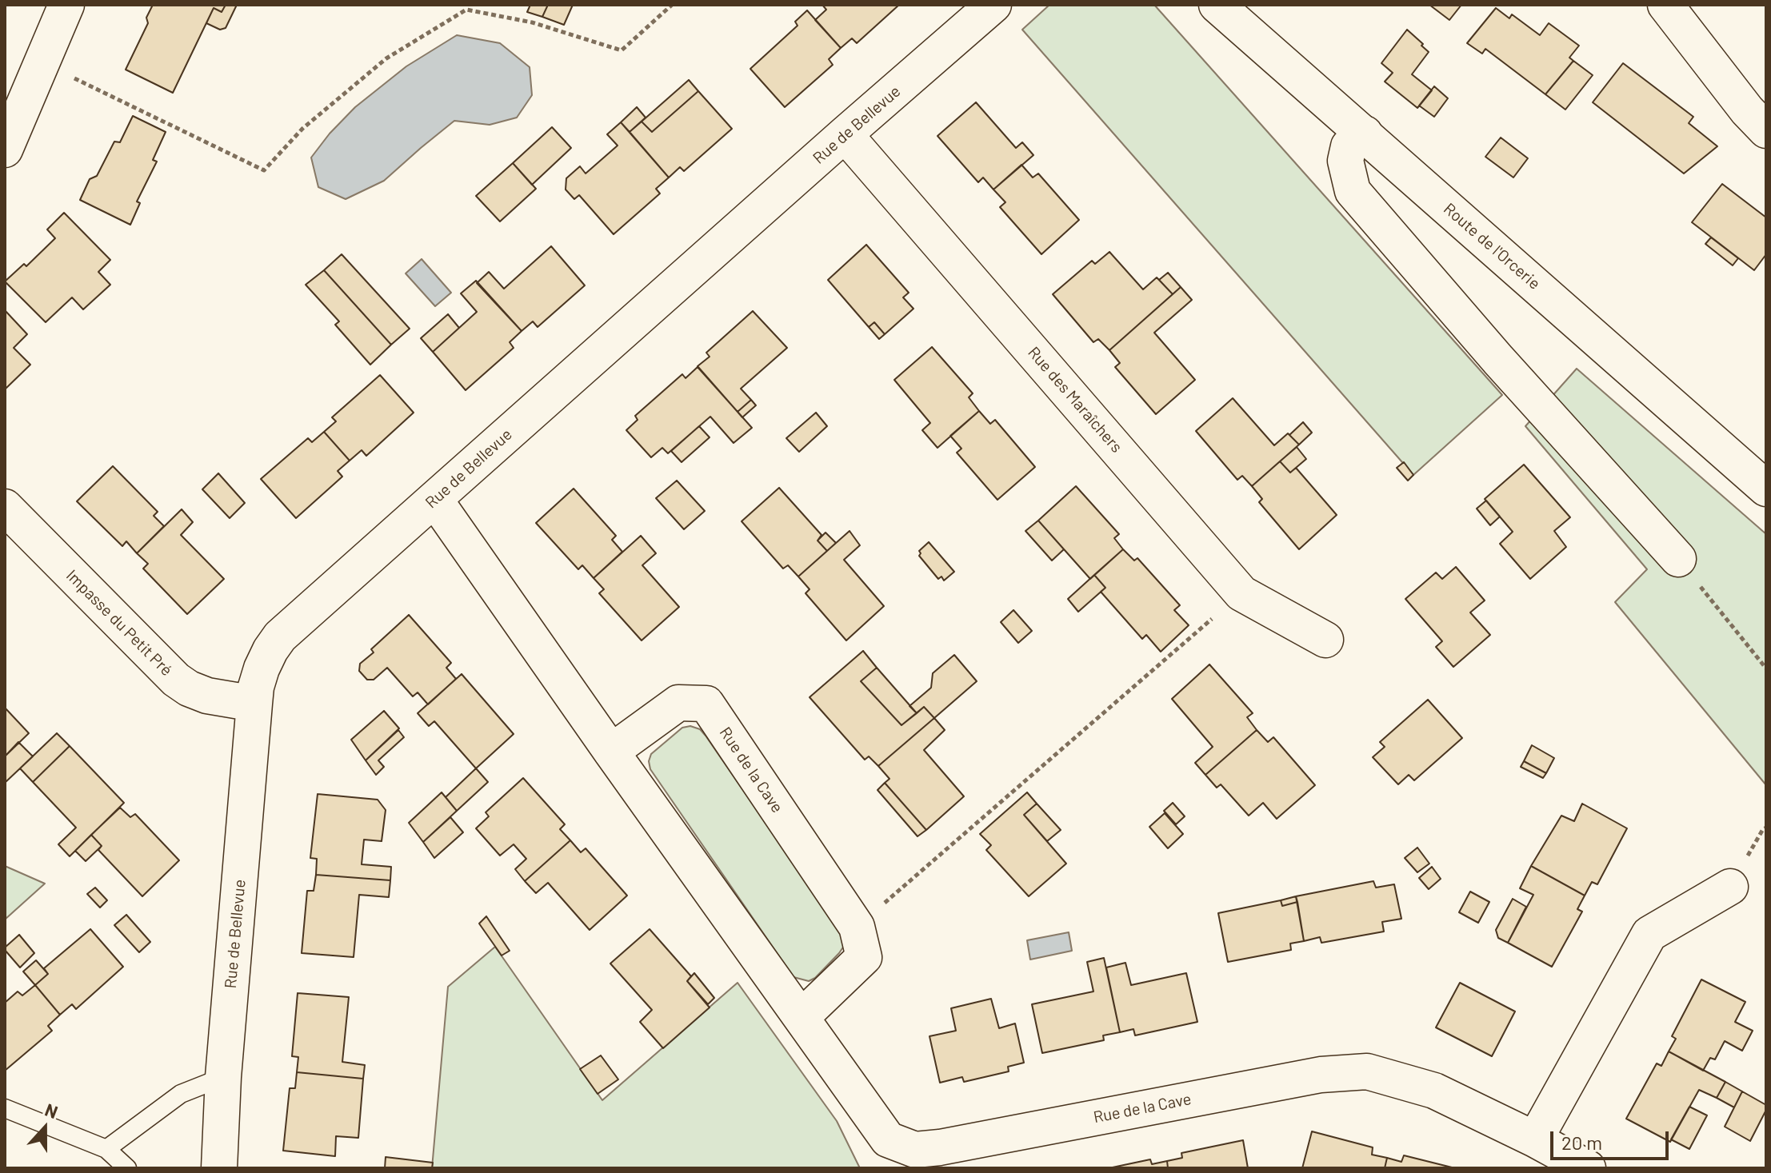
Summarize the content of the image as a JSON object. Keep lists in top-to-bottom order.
{
  "streets": {
    "street": [
      "Rue de Bellevue",
      "Route de l'Orcerie",
      "Rue des Maraîchers",
      "Impasse du Petit Pré",
      "Rue de la Cave"
    ]
  },
  "crossings": [
    ["Rue de Bellevue", "Rue des Maraîchers"],
    ["Rue de Bellevue", "Impasse du Petit Pré"],
    ["Rue de Bellevue", "Rue de la Cave"]
  ],
  "scale_bar": "20 m",
  "north": "top"
}
